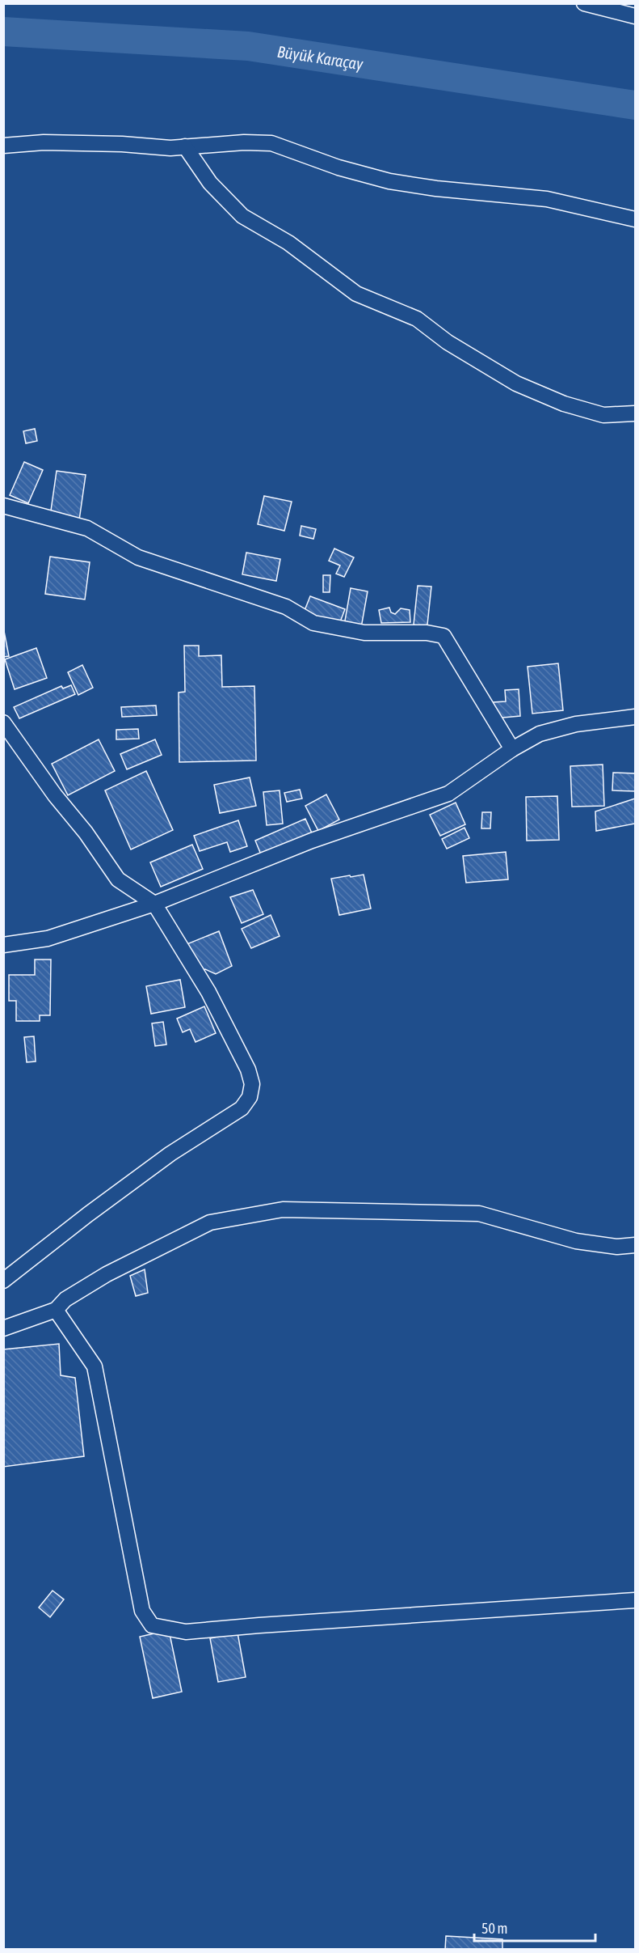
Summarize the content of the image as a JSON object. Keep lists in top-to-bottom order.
{
  "water": ["Büyük Karaçay"],
  "scale_bar": "50 m"
}
